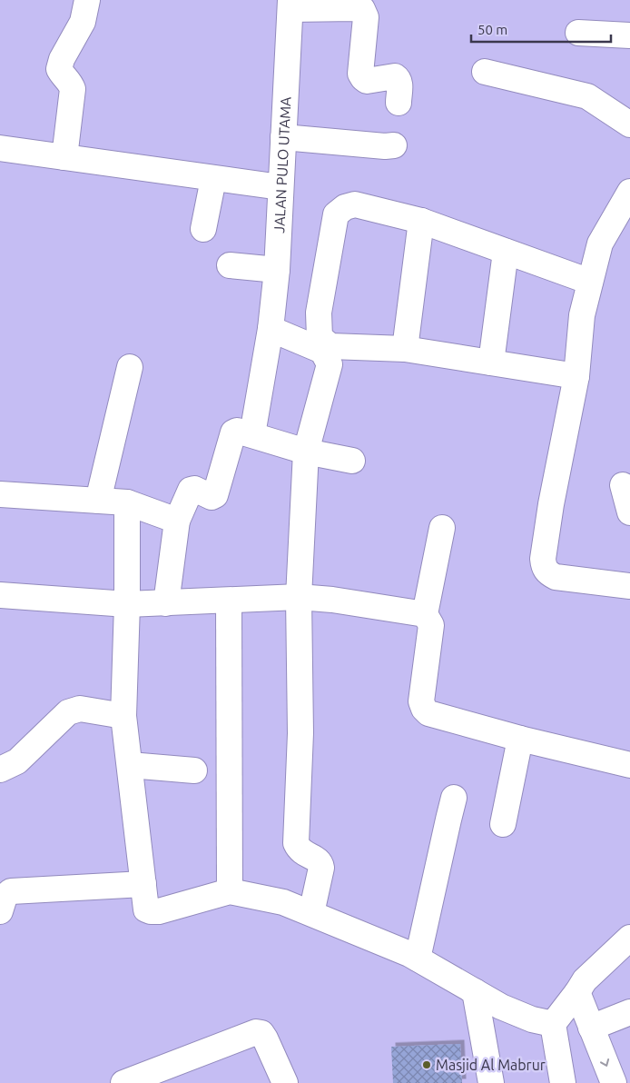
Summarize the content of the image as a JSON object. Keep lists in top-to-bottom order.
{
  "streets": {
    "street": ["JALAN PULO UTAMA"]
  },
  "places": ["Masjid Al Mabrur"],
  "scale_bar": "50 m"
}
